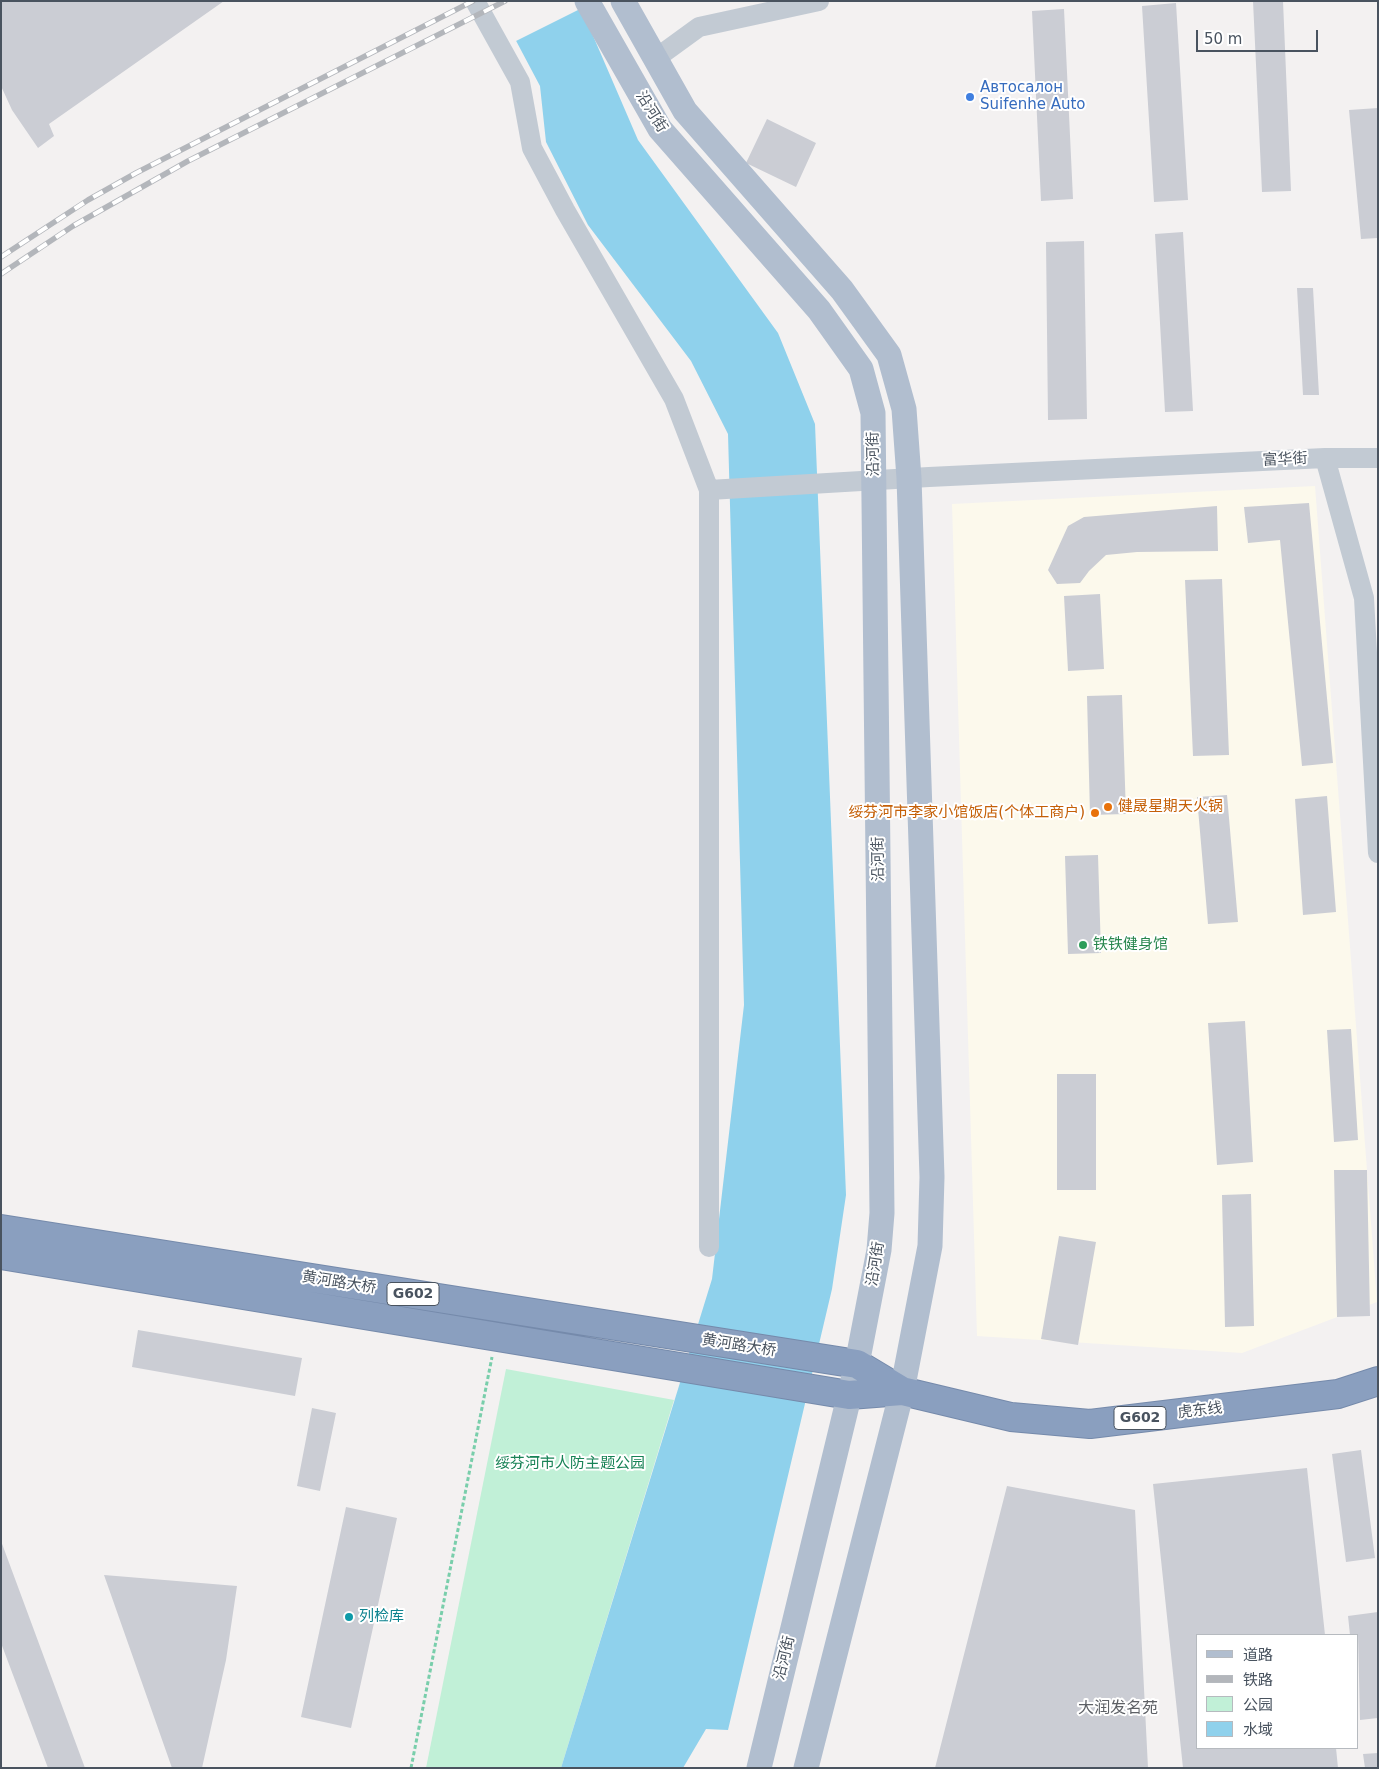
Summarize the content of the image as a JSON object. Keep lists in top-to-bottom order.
{
  "streets": {
    "highway": ["黄河路大桥", "G602", "虎东线"],
    "main road": ["沿河街"],
    "street": ["富华街"]
  },
  "crossings": [
    ["沿河街", "富华街"],
    ["沿河街", "黄河路大桥"],
    ["沿河街", "G602"],
    ["沿河街", "虎东线"],
    ["黄河路大桥", "G602"],
    ["G602", "虎东线"]
  ],
  "districts": ["大润发名苑"],
  "parks": ["绥芬河市人防主题公园"],
  "places": [
    "Автосалон Suifenhe Auto",
    "健晟星期天火锅",
    "绥芬河市李家小馆饭店(个体工商户)",
    "铁铁健身馆",
    "列检库"
  ],
  "legend": [
    "道路",
    "铁路",
    "公园",
    "水域"
  ],
  "scale_bar": "50 m"
}
